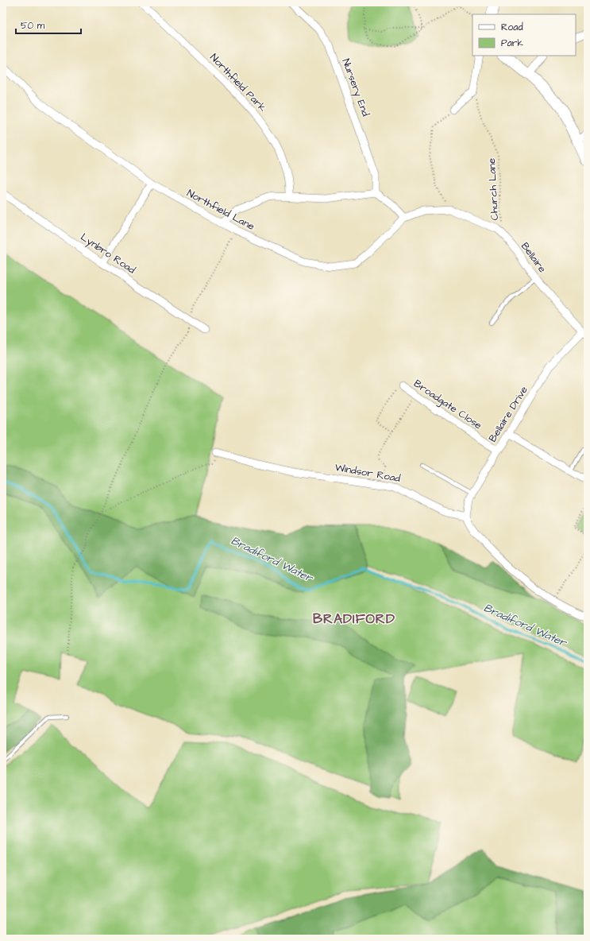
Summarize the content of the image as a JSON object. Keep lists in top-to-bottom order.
{
  "streets": {
    "street": [
      "Northfield Park",
      "Nursery End",
      "Northfield Lane",
      "Lynbro Road",
      "Bellaire",
      "Broadgate Close",
      "Bellaire Drive",
      "Windsor Road"
    ],
    "path": ["Church Lane"]
  },
  "crossings": [
    ["Church Lane", "Bellaire"],
    ["Northfield Lane", "Bellaire"],
    ["Bellaire", "Bellaire Drive"],
    ["Broadgate Close", "Bellaire Drive"],
    ["Bellaire Drive", "Windsor Road"]
  ],
  "districts": ["BRADIFORD"],
  "water": ["Bradiford Water"],
  "legend": ["Road", "Park"],
  "scale_bar": "50 m"
}
